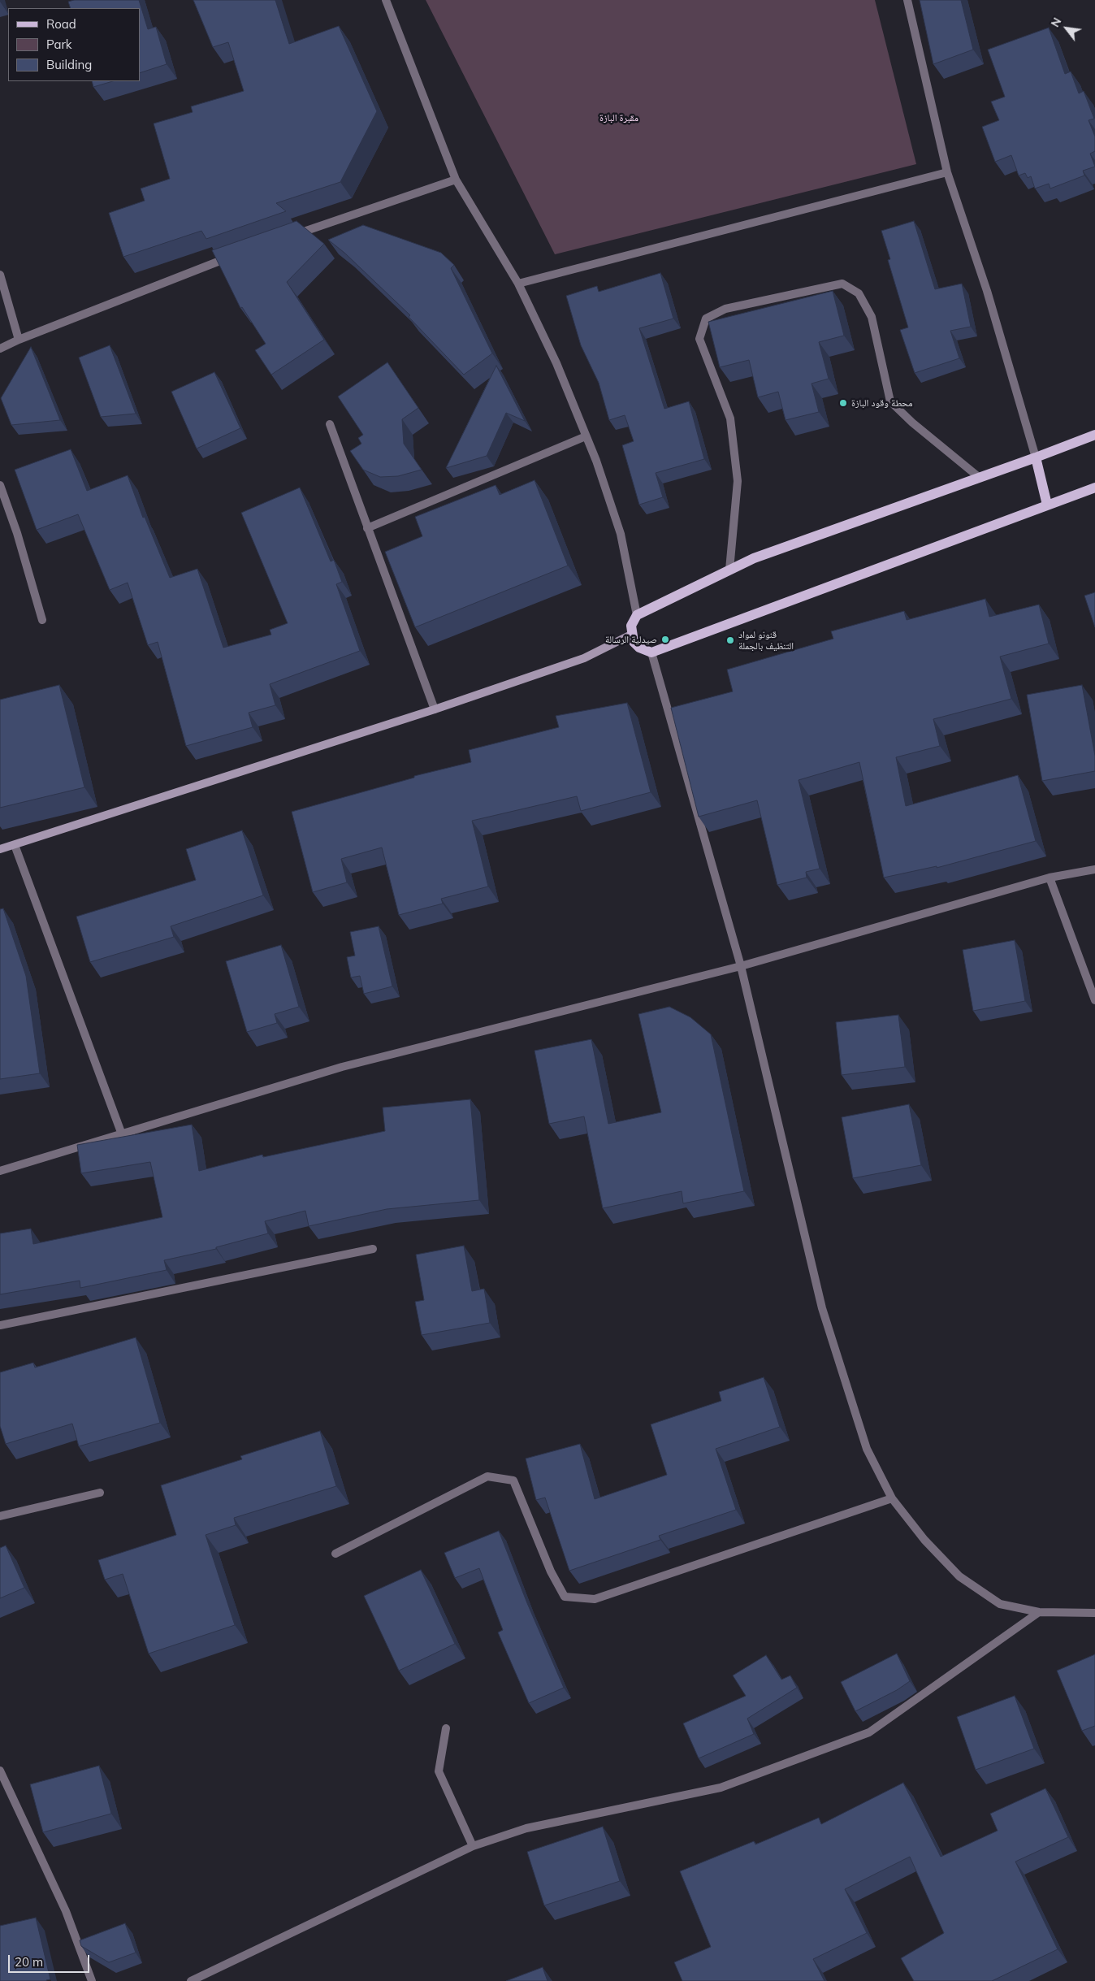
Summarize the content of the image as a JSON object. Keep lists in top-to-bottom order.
{
  "parks": ["مقبرة البازة"],
  "places": ["محطة وقود البازة", "صيدلية الرسالة", "قنونو لمواد التنظيف بالجملة"],
  "legend": ["Road", "Park", "Building"],
  "scale_bar": "20 m",
  "north": "top left"
}
